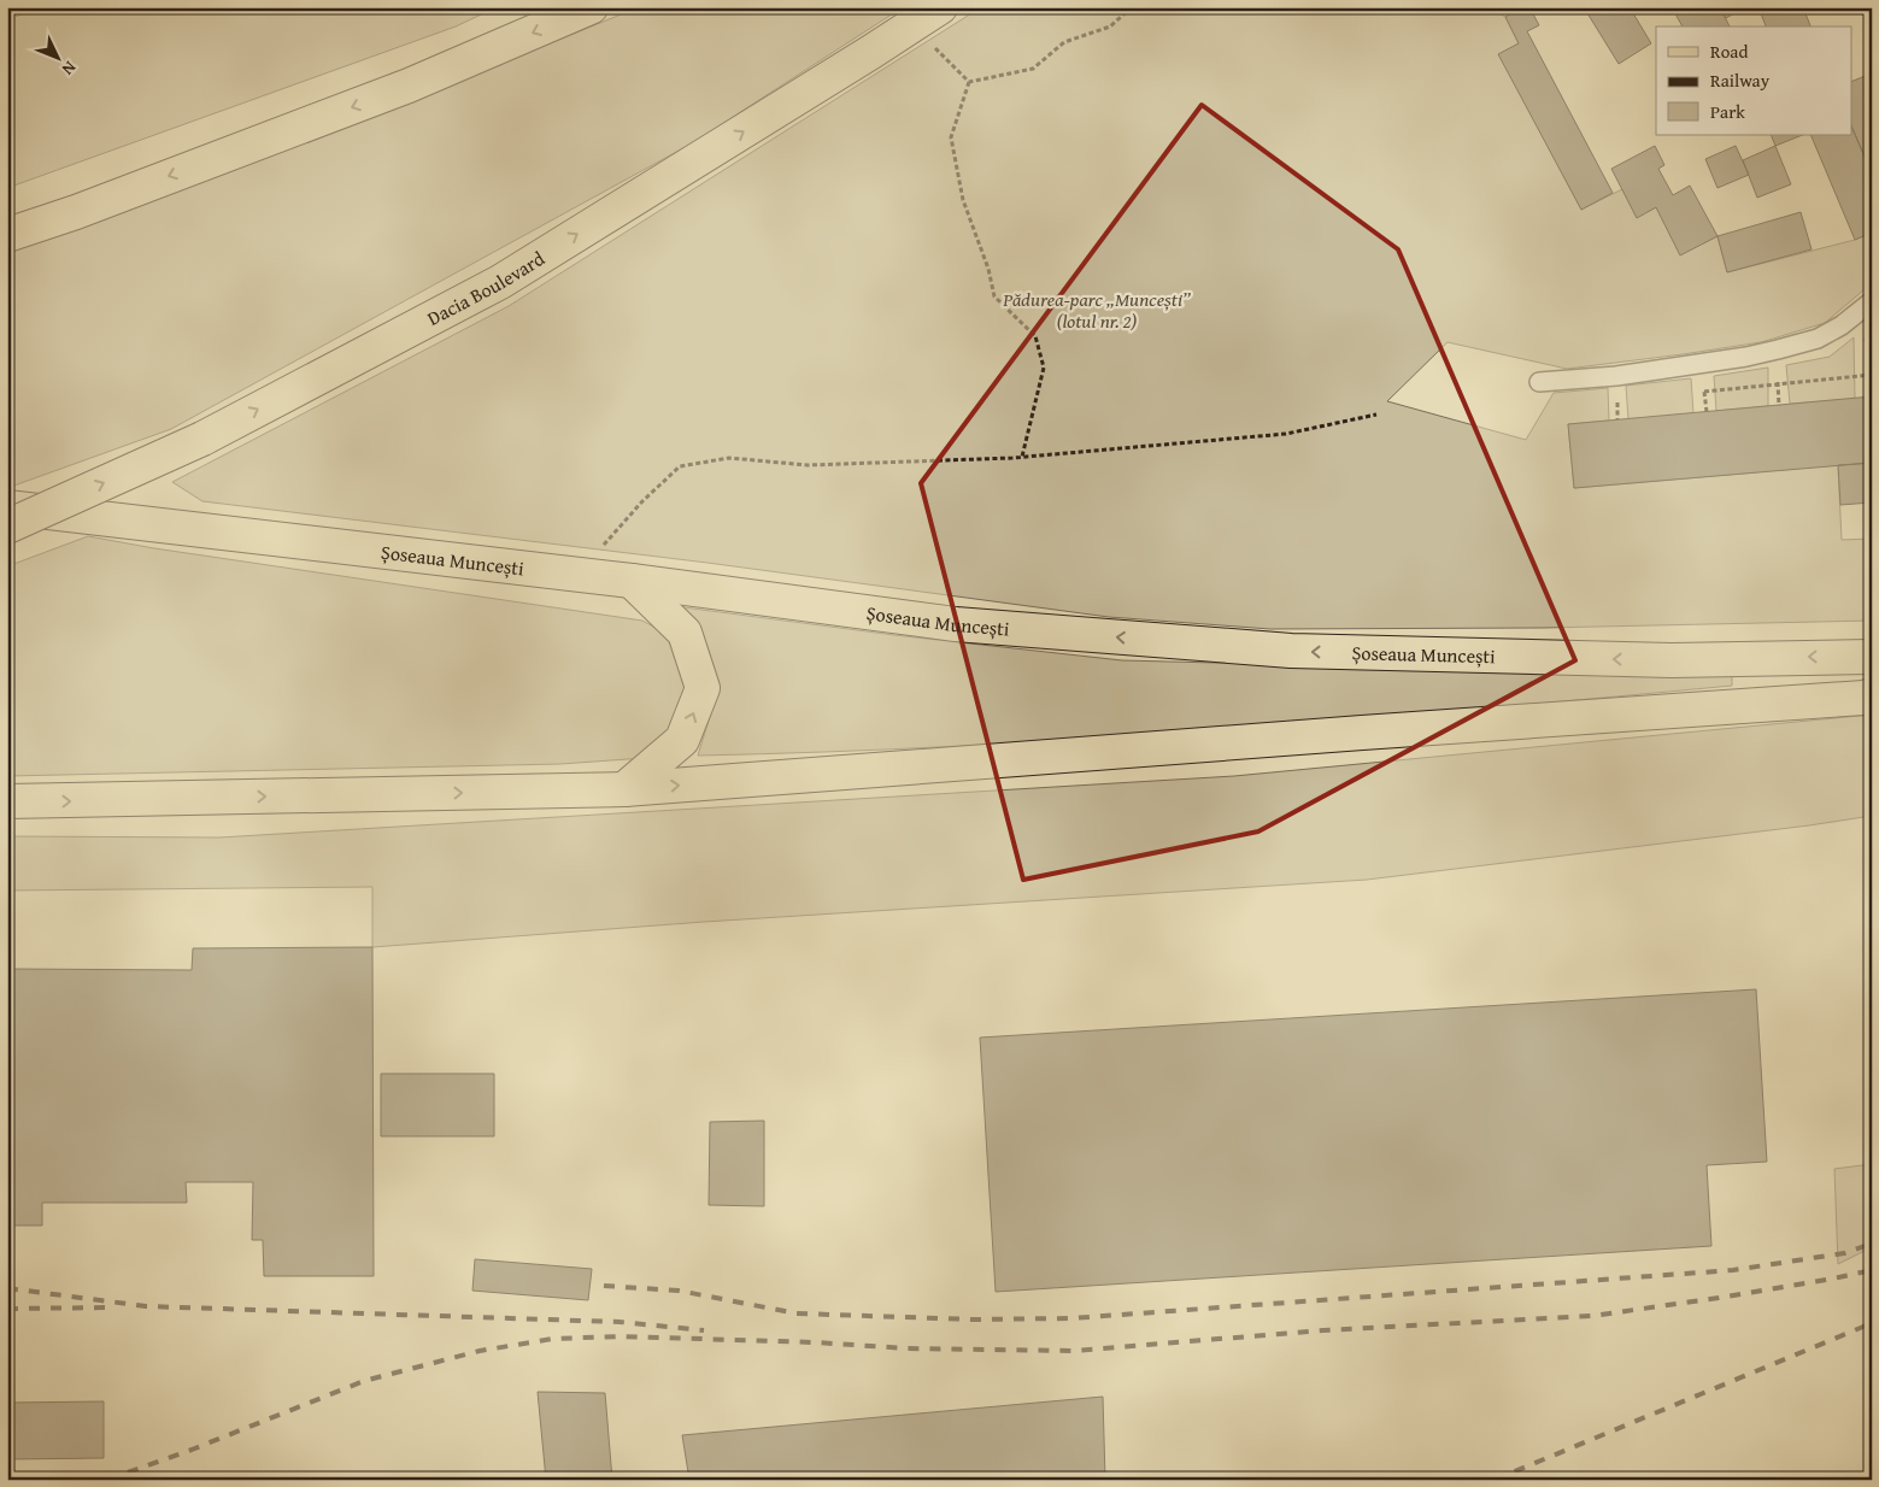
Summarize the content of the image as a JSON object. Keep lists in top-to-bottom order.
{
  "streets": {
    "main road": ["Dacia Boulevard", "Șoseaua Muncești"]
  },
  "parks": ["Pădurea-parc „Muncești” (lotul nr. 2)"],
  "legend": ["Road", "Railway", "Park"],
  "north": "bottom right"
}
